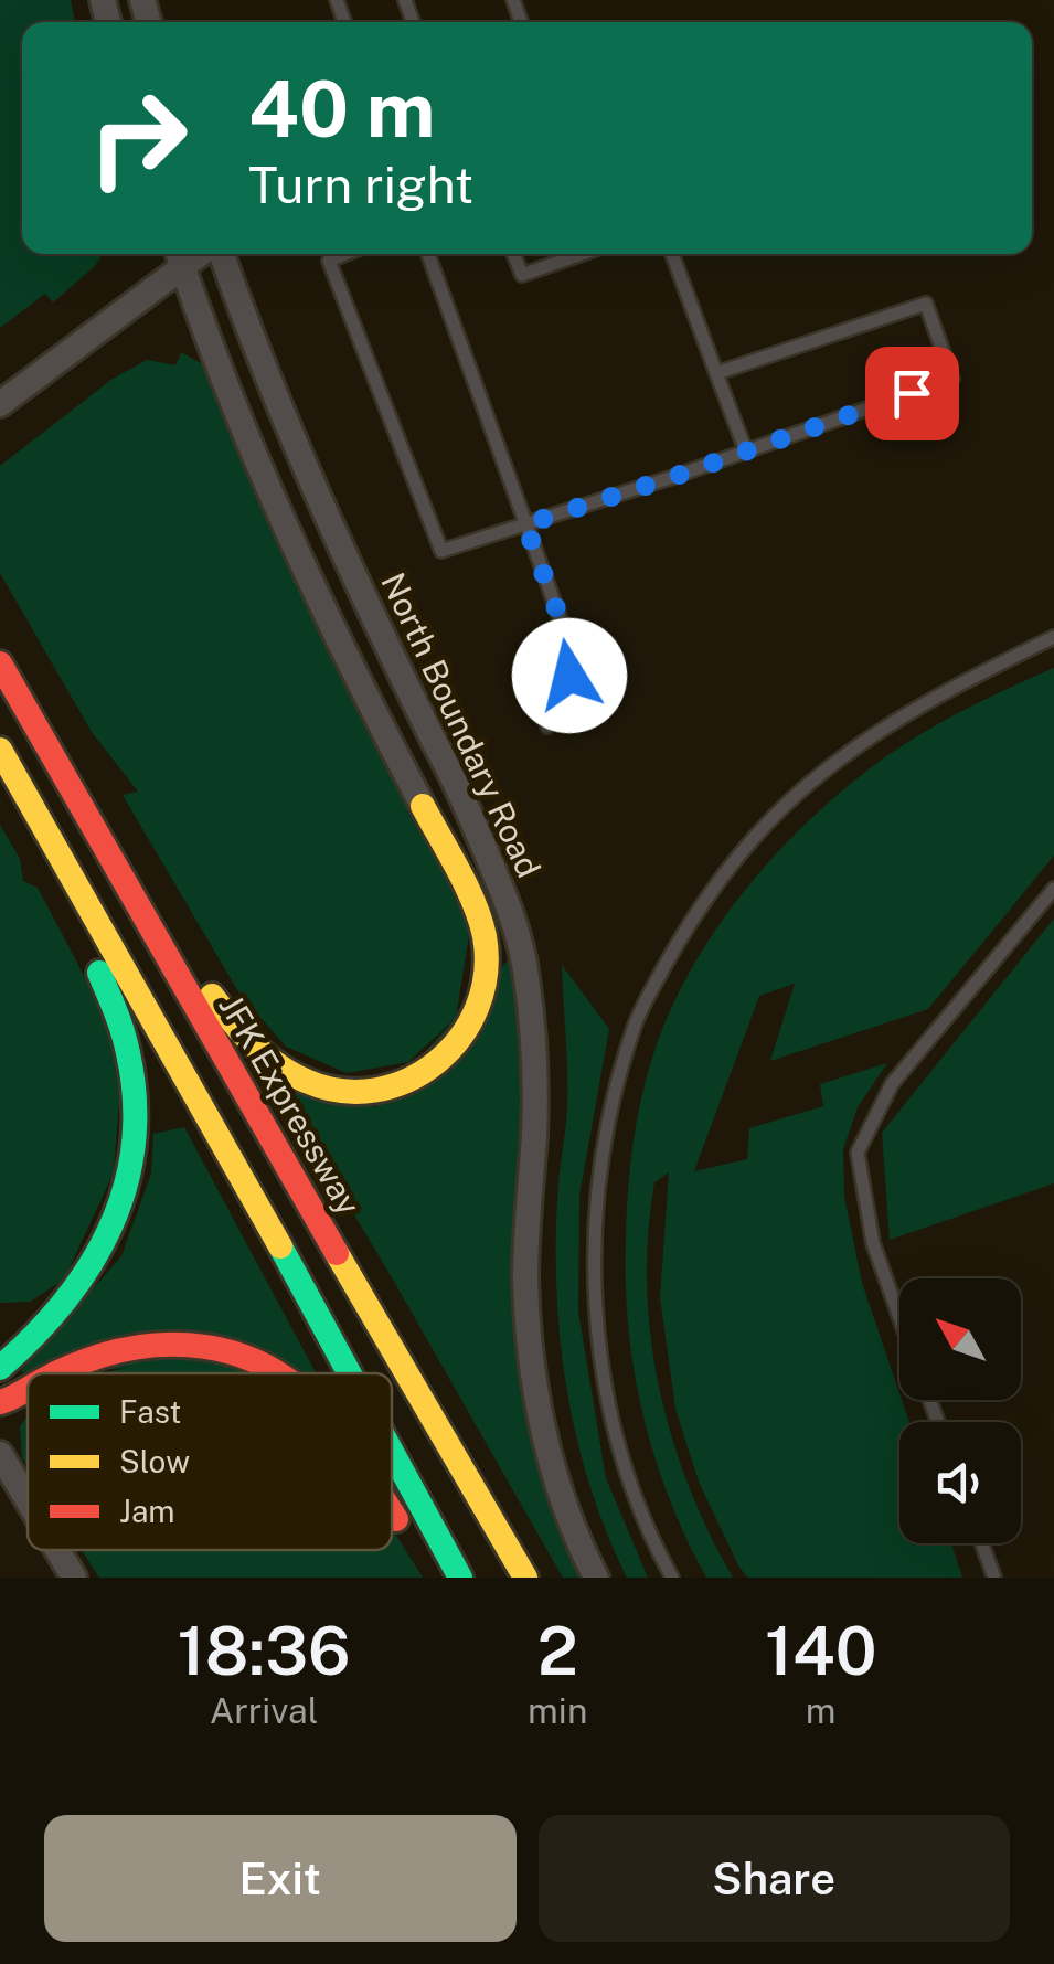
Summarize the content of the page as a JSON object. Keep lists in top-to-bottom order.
{
  "streets": {
    "highway": ["JFK Expressway"],
    "street": ["North Boundary Road"]
  },
  "legend": ["Fast", "Slow", "Jam"],
  "north": "top left",
  "page": {
    "turn": ["40 m", "Turn right"],
    "eta": [
      "18:36",
      "Arrival",
      "2",
      "min",
      "140",
      "m"
    ],
    "buttons": ["Exit", "Share"]
  }
}
